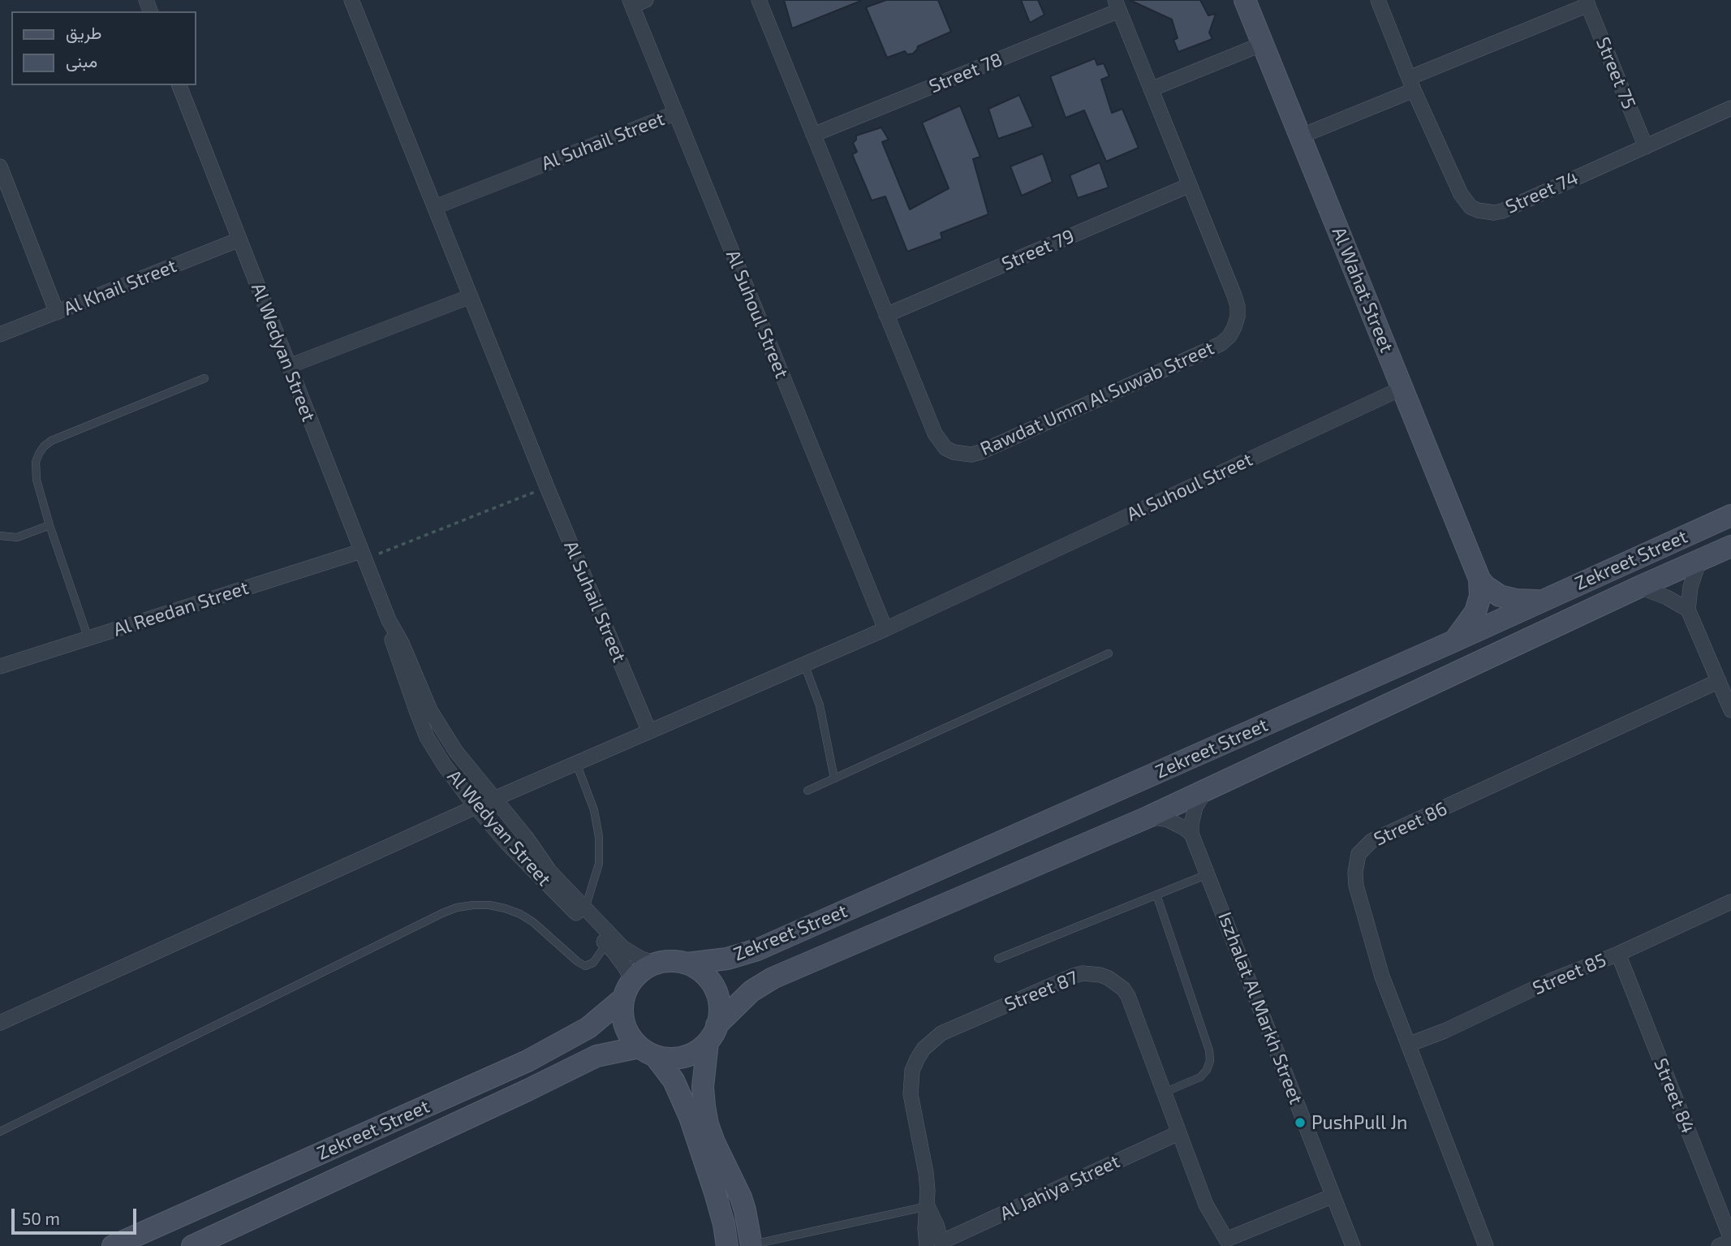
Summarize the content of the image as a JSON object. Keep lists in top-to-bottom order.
{
  "streets": {
    "street": [
      "Street 78",
      "Street 75",
      "Al Suhail Street",
      "Street 74",
      "Street 79",
      "Al Khail Street",
      "Al Wahat Street",
      "Al Suhoul Street",
      "Al Wedyan Street",
      "Rawdat Umm Al Suwab Street",
      "Zekreet Street",
      "Al Reedan Street",
      "Street 86",
      "Street 85",
      "Street 87",
      "Iszhalat Al Markh Street",
      "Street 84",
      "Al Jahiya Street"
    ]
  },
  "crossings": [
    ["Street 78", "Rawdat Umm Al Suwab Street"],
    ["Street 75", "Street 74"],
    ["Al Suhail Street", "Al Suhoul Street"],
    ["Street 79", "Rawdat Umm Al Suwab Street"],
    ["Al Khail Street", "Al Wedyan Street"],
    ["Al Wahat Street", "Al Suhoul Street"],
    ["Al Wahat Street", "Zekreet Street"],
    ["Al Wedyan Street", "Zekreet Street"],
    ["Al Wedyan Street", "Al Reedan Street"],
    ["Street 86", "Street 85"],
    ["Street 85", "Street 84"],
    ["Street 87", "Iszhalat Al Markh Street"],
    ["Street 87", "Al Jahiya Street"]
  ],
  "places": ["PushPull Jn"],
  "legend": ["طريق", "مبنى"],
  "scale_bar": "50 m"
}
